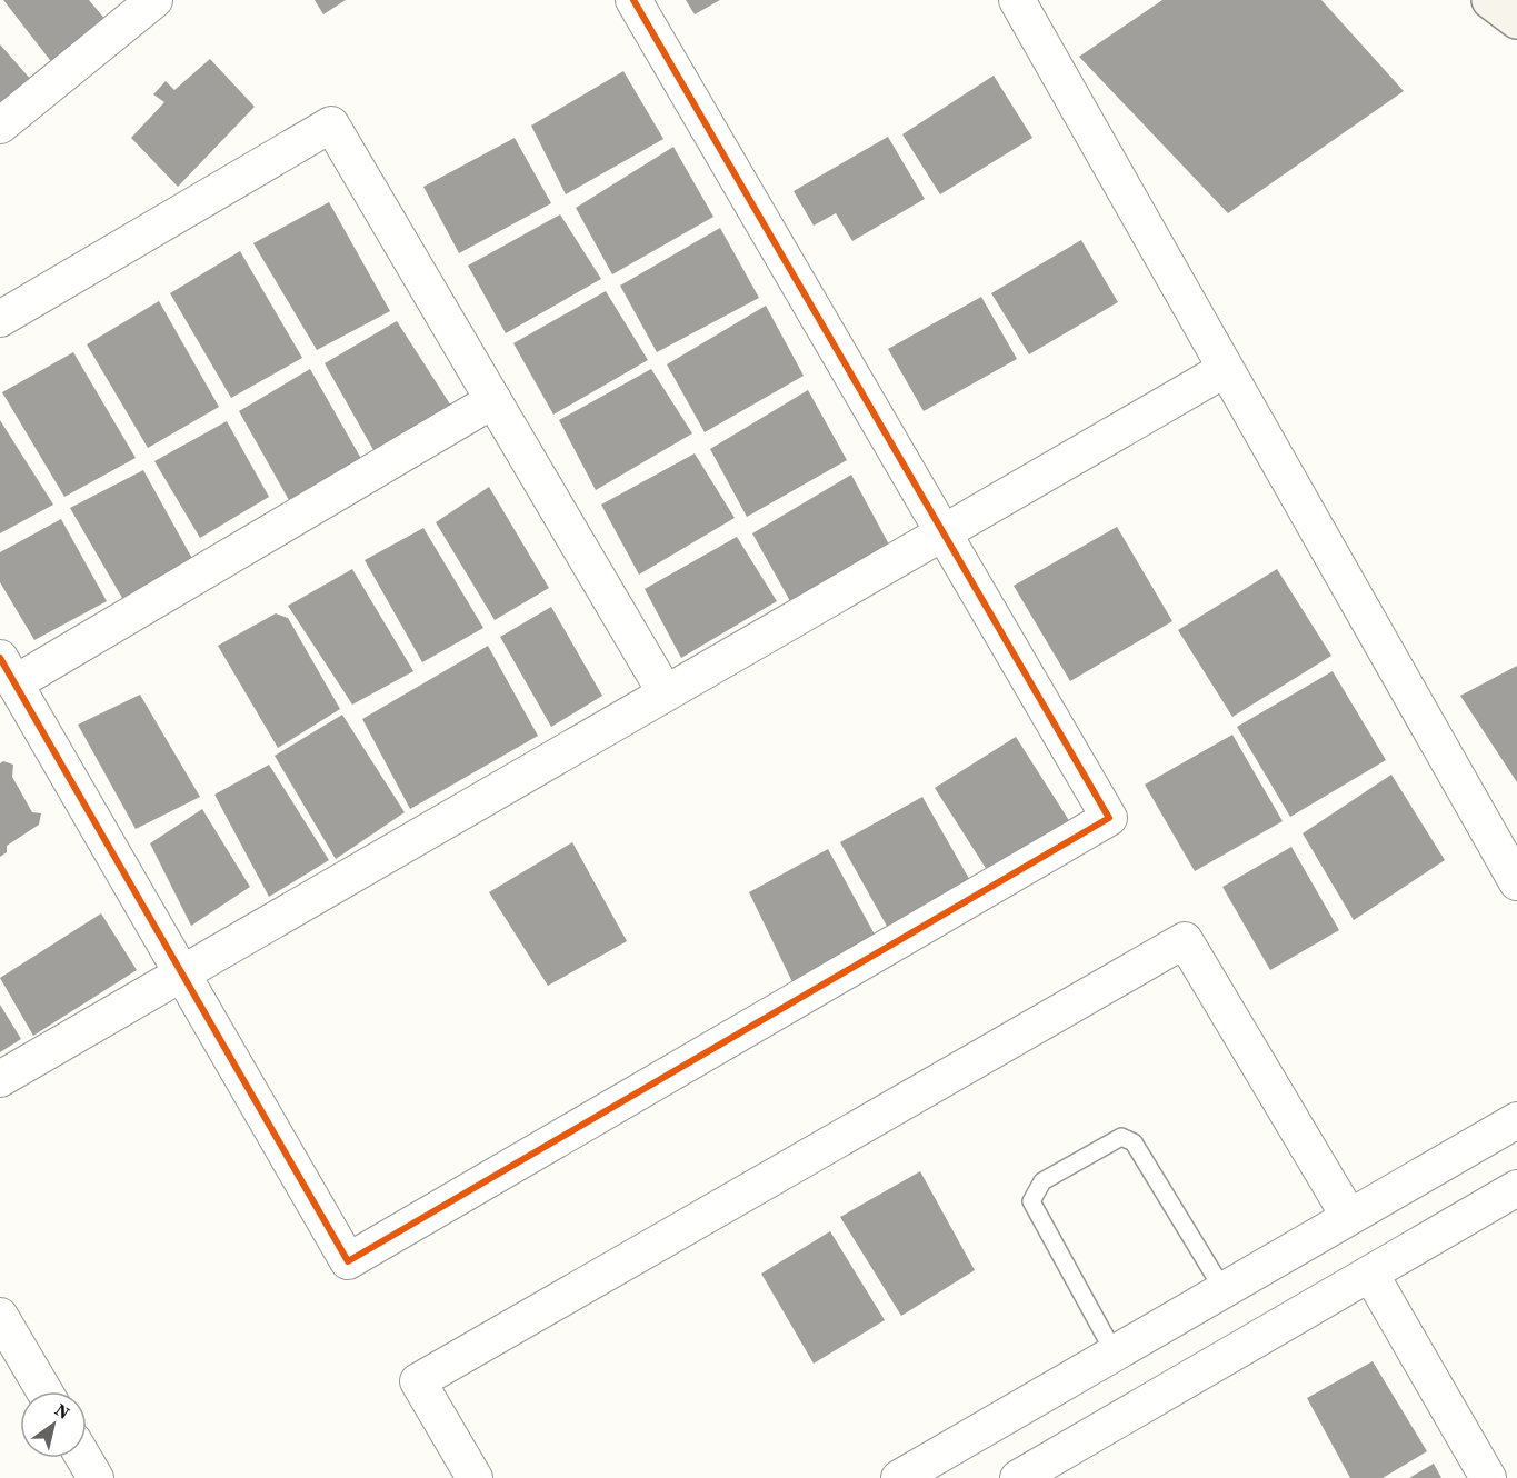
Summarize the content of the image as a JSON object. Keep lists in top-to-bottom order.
{
  "north": "top right"
}
